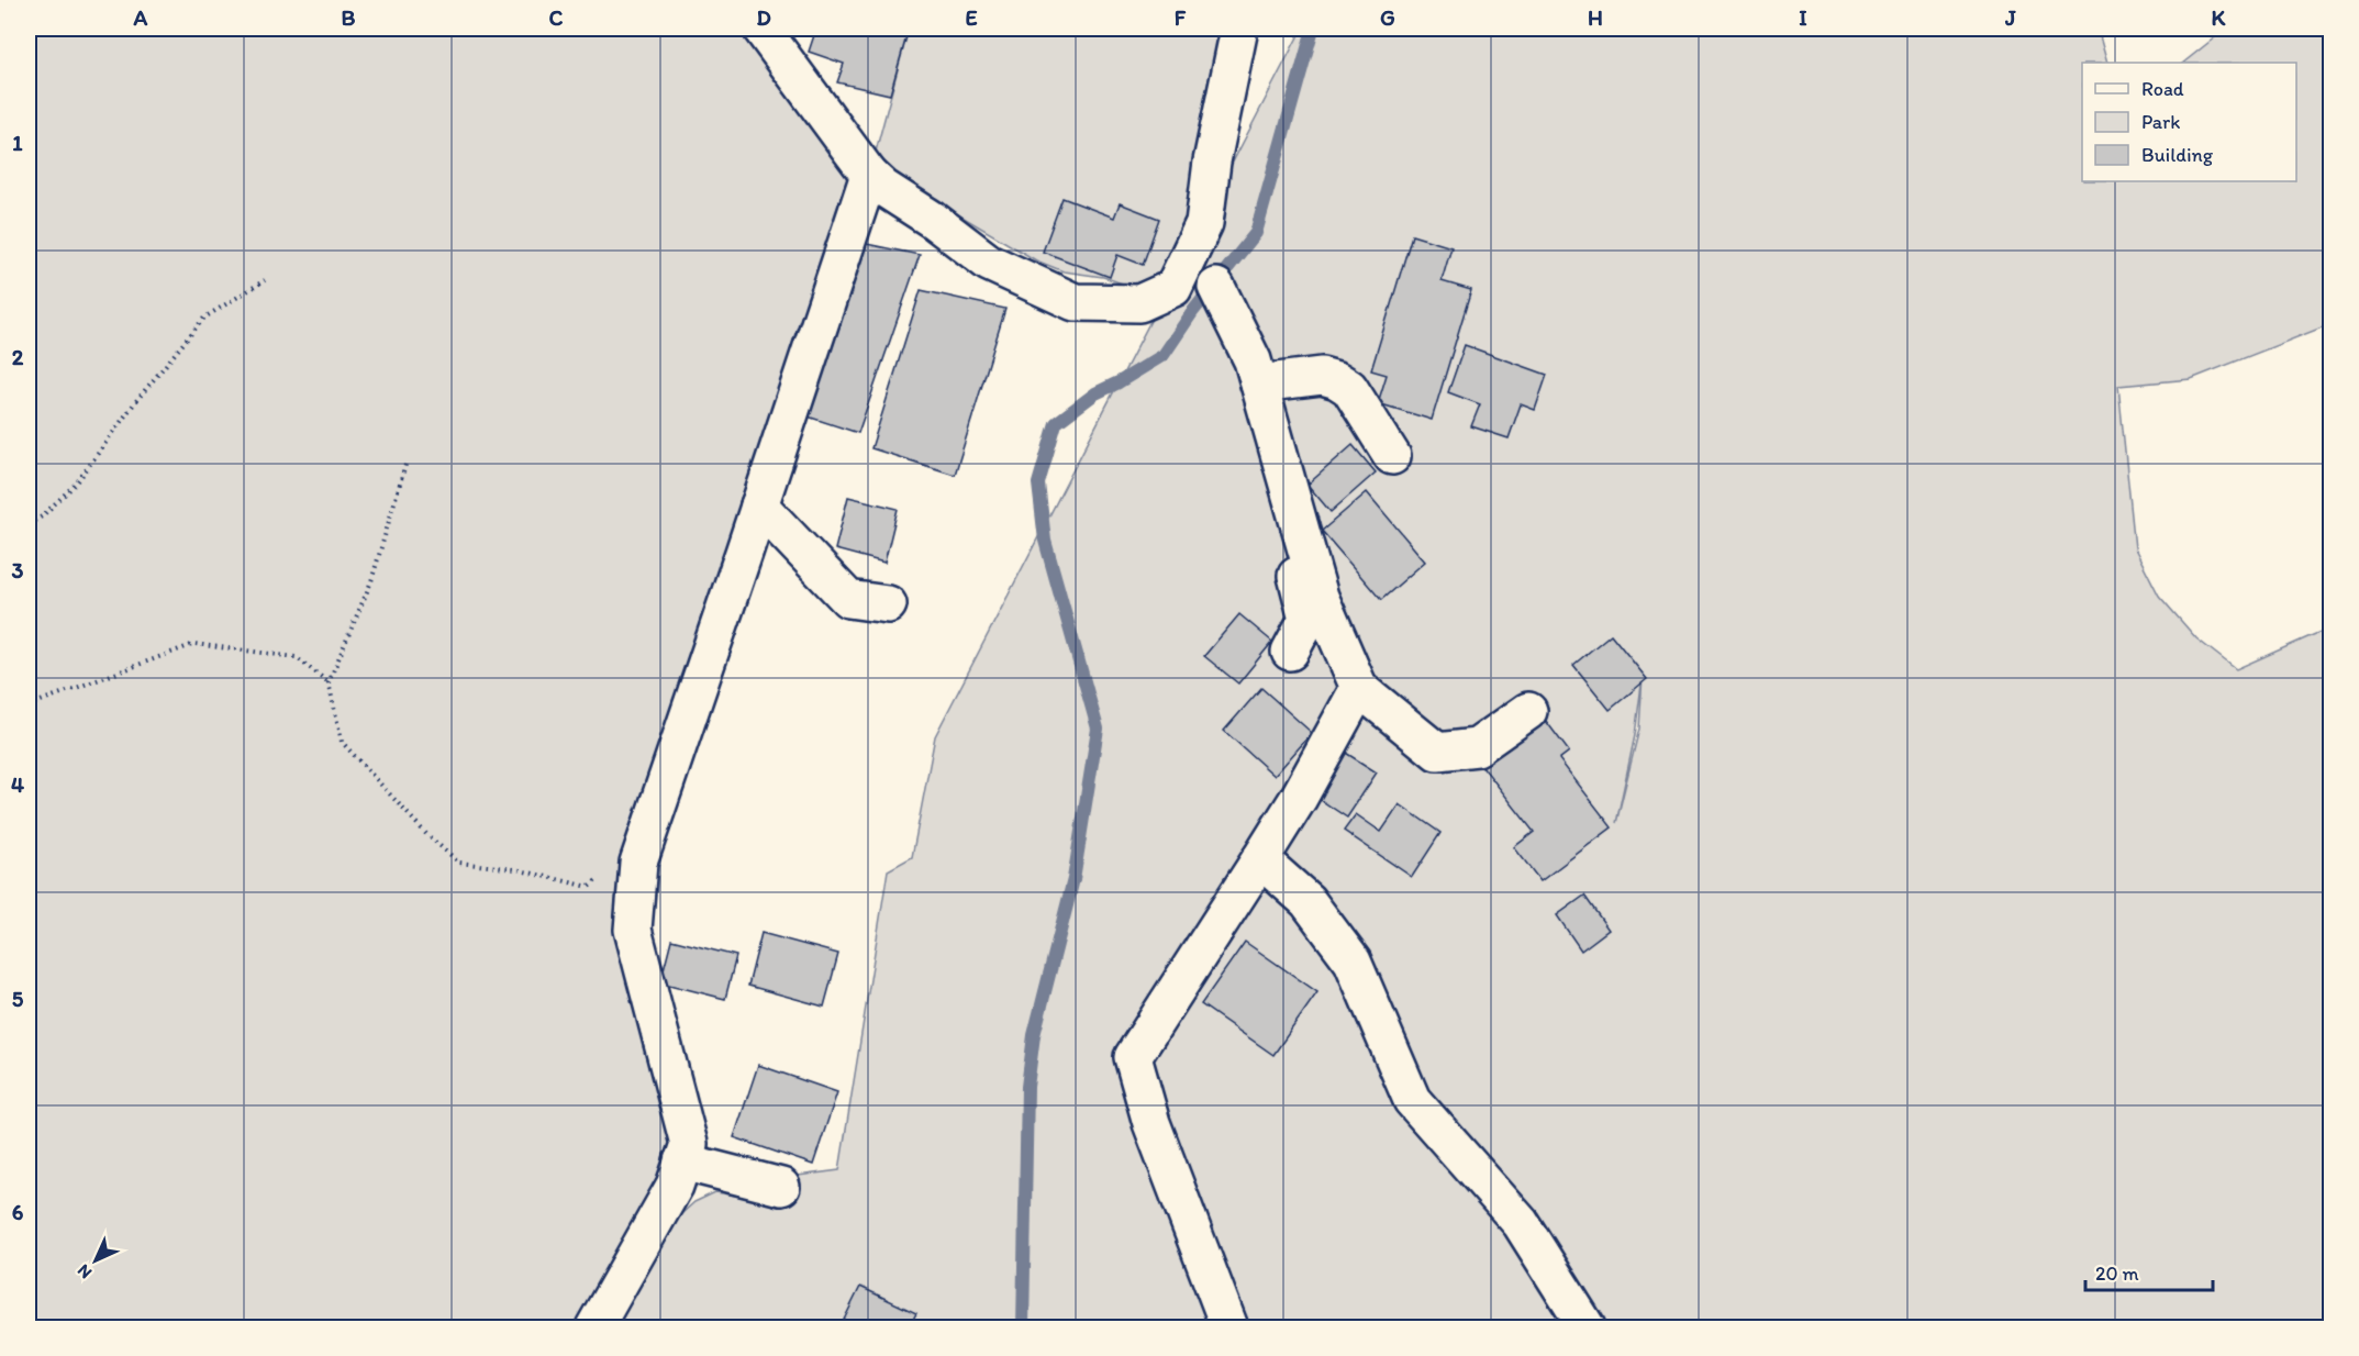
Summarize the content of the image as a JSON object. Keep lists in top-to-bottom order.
{
  "legend": ["Road", "Park", "Building"],
  "scale_bar": "20 m",
  "north": "bottom left",
  "grid": {
    "columns": [
      "A",
      "B",
      "C",
      "D",
      "E",
      "F",
      "G",
      "H",
      "I",
      "J",
      "K"
    ],
    "rows": [
      "1",
      "2",
      "3",
      "4",
      "5",
      "6"
    ]
  }
}
